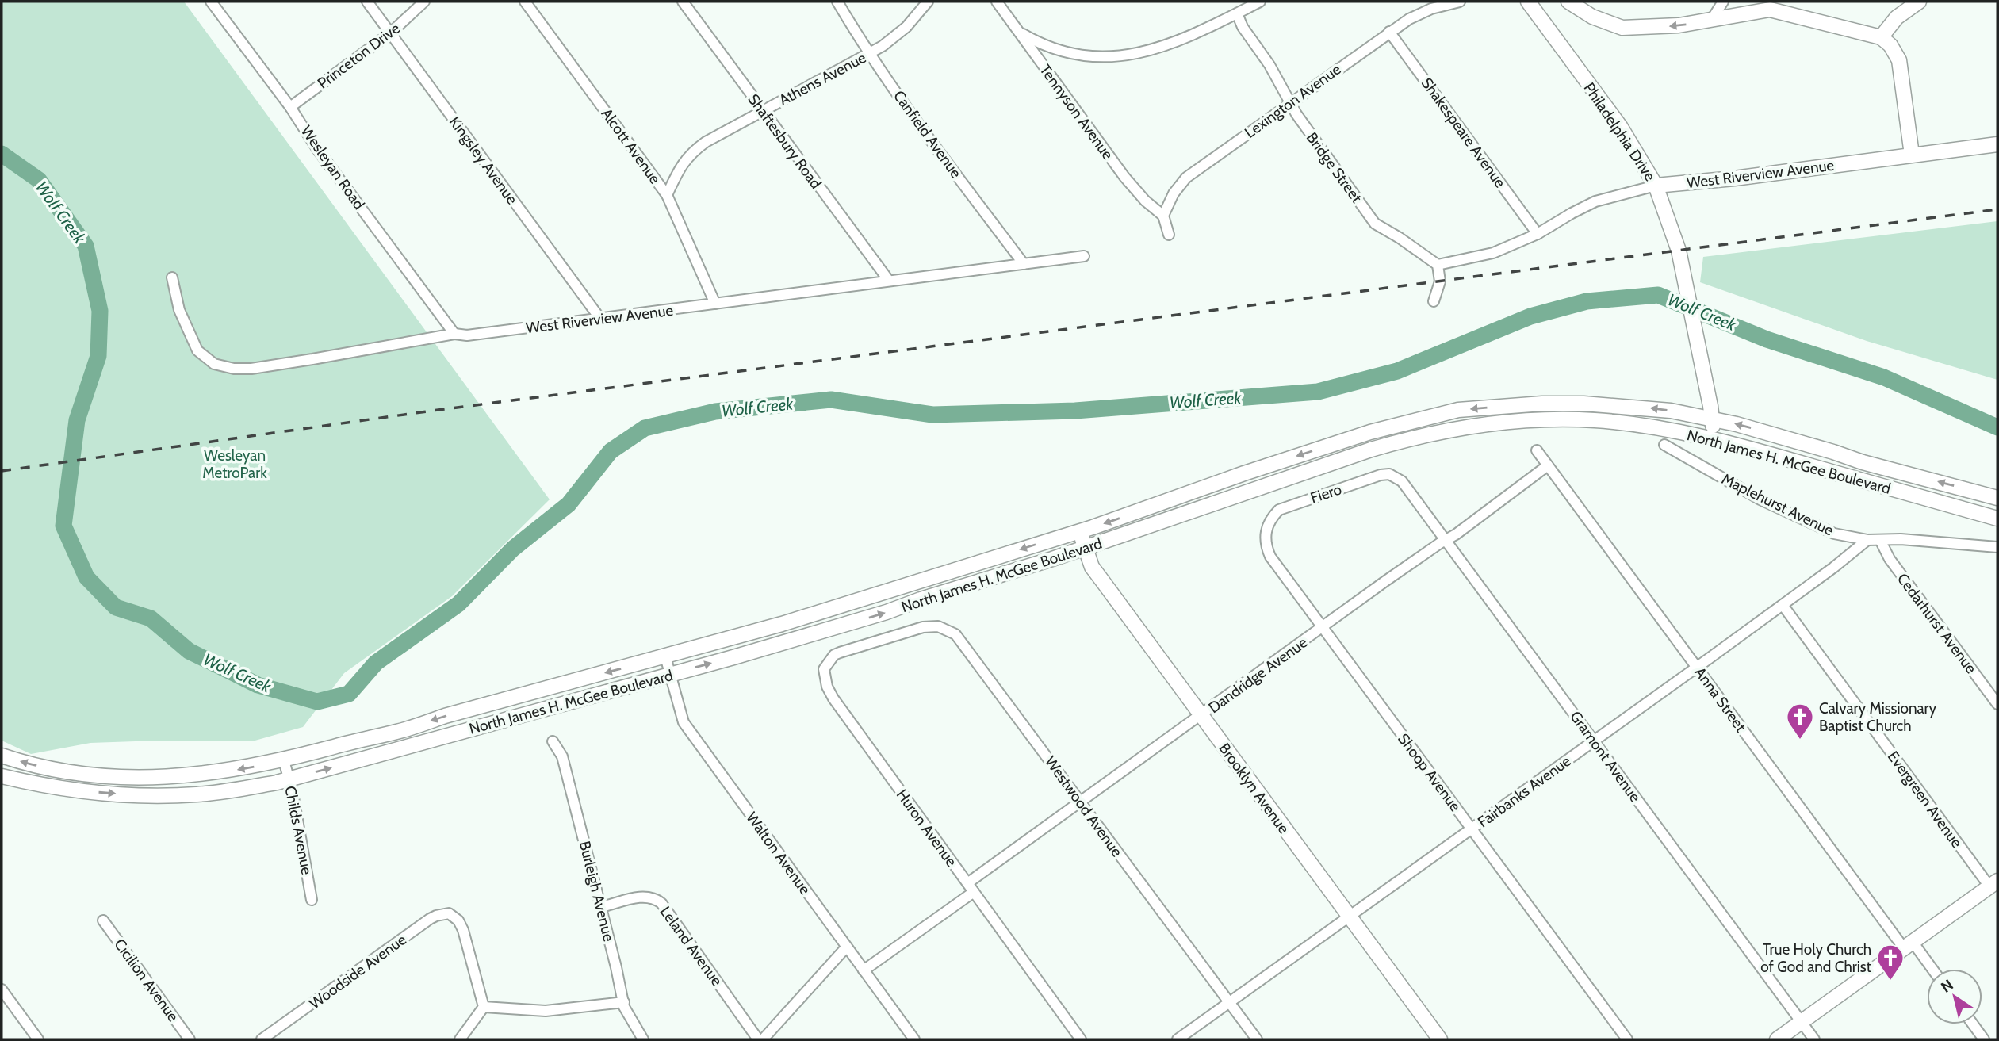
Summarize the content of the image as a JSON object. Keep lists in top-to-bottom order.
{
  "streets": {
    "main road": [
      "Philadelphia Drive",
      "West Riverview Avenue",
      "North James H. McGee Boulevard",
      "Brooklyn Avenue"
    ],
    "street": [
      "Princeton Drive",
      "Athens Avenue",
      "Lexington Avenue",
      "Tennyson Avenue",
      "Shakespeare Avenue",
      "Canfield Avenue",
      "Shaftesbury Road",
      "Alcott Avenue",
      "Kingsley Avenue",
      "Wesleyan Road",
      "Bridge Street",
      "Fiero",
      "Maplehurst Avenue",
      "Cedarhurst Avenue",
      "Dandridge Avenue",
      "Anna Street",
      "Gramont Avenue",
      "Shoop Avenue",
      "Fairbanks Avenue",
      "Evergreen Avenue",
      "Westwood Avenue",
      "Huron Avenue",
      "Childs Avenue",
      "Walton Avenue",
      "Burleigh Avenue",
      "Leland Avenue",
      "Woodside Avenue",
      "Cicilion Avenue"
    ]
  },
  "crossings": [
    ["Princeton Drive", "Kingsley Avenue"],
    ["Princeton Drive", "Wesleyan Road"],
    ["Athens Avenue", "Canfield Avenue"],
    ["Athens Avenue", "Shaftesbury Road"],
    ["Athens Avenue", "Alcott Avenue"],
    ["Lexington Avenue", "Tennyson Avenue"],
    ["Lexington Avenue", "Shakespeare Avenue"],
    ["Lexington Avenue", "Bridge Street"],
    ["Philadelphia Drive", "West Riverview Avenue"],
    ["Philadelphia Drive", "North James H. McGee Boulevard"],
    ["Shakespeare Avenue", "West Riverview Avenue"],
    ["Canfield Avenue", "West Riverview Avenue"],
    ["Shaftesbury Road", "West Riverview Avenue"],
    ["Alcott Avenue", "West Riverview Avenue"],
    ["Kingsley Avenue", "West Riverview Avenue"],
    ["Wesleyan Road", "West Riverview Avenue"],
    ["Bridge Street", "West Riverview Avenue"],
    ["North James H. McGee Boulevard", "Brooklyn Avenue"],
    ["North James H. McGee Boulevard", "Childs Avenue"],
    ["North James H. McGee Boulevard", "Walton Avenue"],
    ["Fiero", "Gramont Avenue"],
    ["Fiero", "Shoop Avenue"],
    ["Maplehurst Avenue", "Cedarhurst Avenue"],
    ["Maplehurst Avenue", "Fairbanks Avenue"],
    ["Dandridge Avenue", "Anna Street"],
    ["Dandridge Avenue", "Gramont Avenue"],
    ["Dandridge Avenue", "Shoop Avenue"],
    ["Dandridge Avenue", "Brooklyn Avenue"],
    ["Dandridge Avenue", "Westwood Avenue"],
    ["Dandridge Avenue", "Huron Avenue"],
    ["Anna Street", "Fairbanks Avenue"],
    ["Gramont Avenue", "Fairbanks Avenue"],
    ["Shoop Avenue", "Fairbanks Avenue"],
    ["Brooklyn Avenue", "Fairbanks Avenue"],
    ["Fairbanks Avenue", "Evergreen Avenue"],
    ["Fairbanks Avenue", "Westwood Avenue"],
    ["Westwood Avenue", "Huron Avenue"],
    ["Burleigh Avenue", "Leland Avenue"]
  ],
  "water": ["Wolf Creek"],
  "parks": ["Wesleyan MetroPark"],
  "places": {
    "church": ["Calvary Missionary Baptist Church", "True Holy Church of God and Christ"]
  },
  "north": "top left"
}
